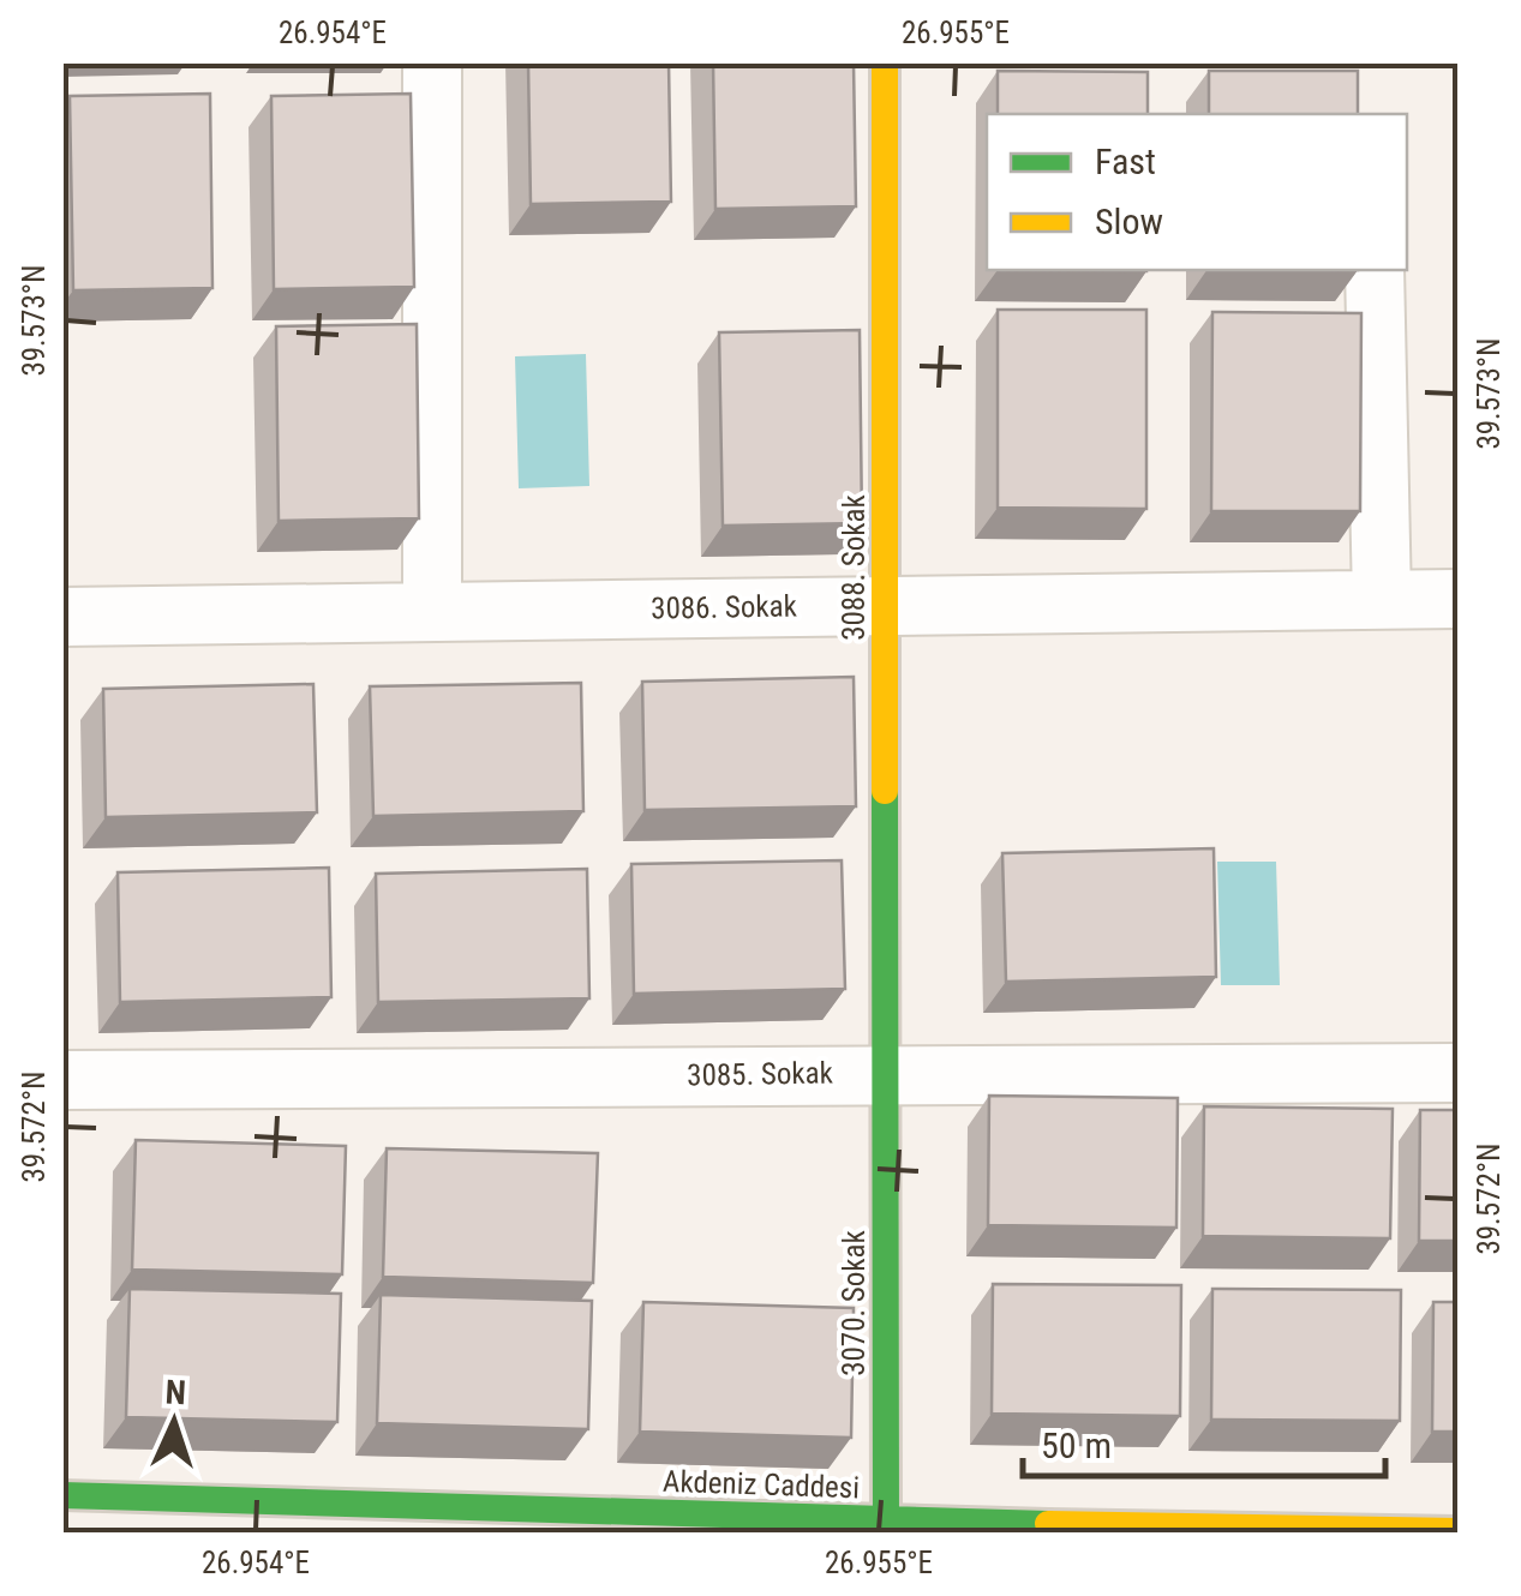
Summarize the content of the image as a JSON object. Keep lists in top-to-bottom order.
{
  "streets": {
    "street": [
      "3088. Sokak",
      "3086. Sokak",
      "3085. Sokak",
      "3070. Sokak",
      "Akdeniz Caddesi"
    ]
  },
  "crossings": [
    ["3088. Sokak", "3086. Sokak"],
    ["3088. Sokak", "3085. Sokak"],
    ["3088. Sokak", "3070. Sokak"],
    ["3085. Sokak", "3070. Sokak"],
    ["3070. Sokak", "Akdeniz Caddesi"]
  ],
  "legend": ["Fast", "Slow"],
  "scale_bar": "50 m",
  "north": "top",
  "coordinates": [
    "26.954°E",
    "26.955°E",
    "39.573°N",
    "39.572°N"
  ]
}
